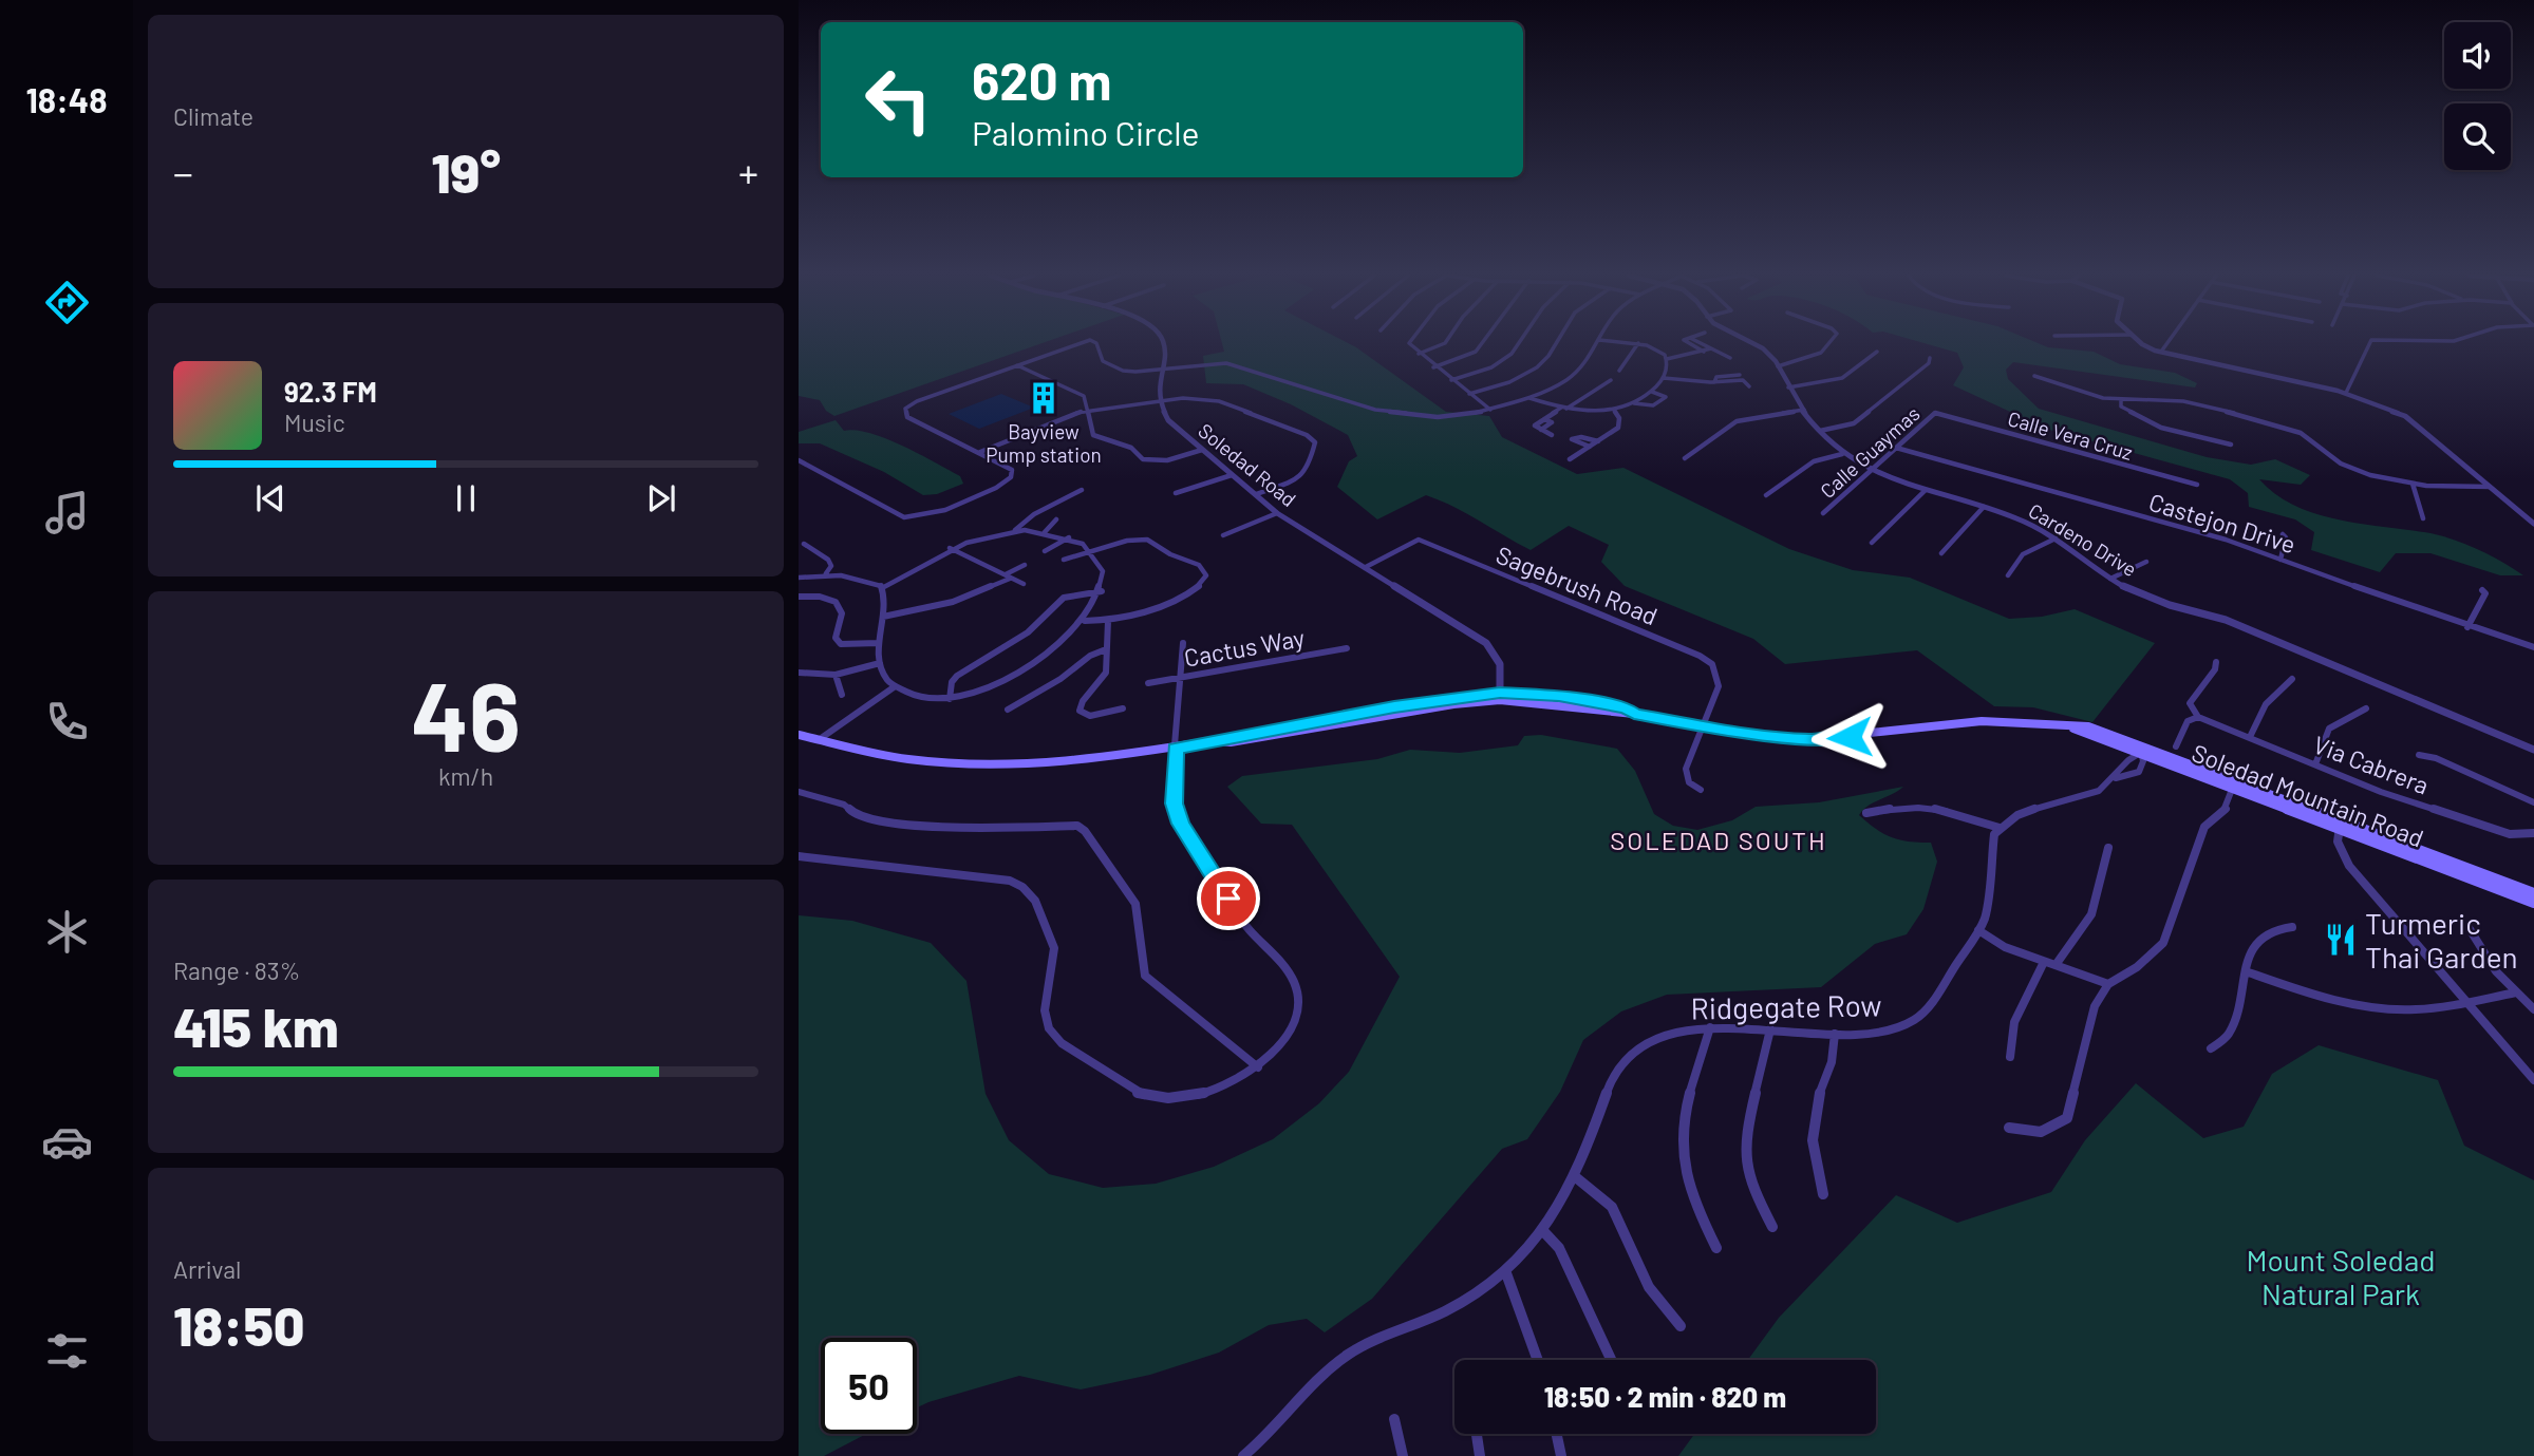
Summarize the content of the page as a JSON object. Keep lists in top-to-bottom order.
{
  "streets": {
    "main road": ["Soledad Mountain Road"],
    "street": [
      "Calle Vera Cruz",
      "Calle Guaymas",
      "Soledad Road",
      "Castejon Drive",
      "Cardeno Drive",
      "Sagebrush Road",
      "Cactus Way",
      "Via Cabrera",
      "Ridgegate Row"
    ]
  },
  "crossings": [
    ["Calle Vera Cruz", "Calle Guaymas"],
    ["Calle Guaymas", "Castejon Drive"],
    ["Calle Guaymas", "Cardeno Drive"],
    ["Soledad Road", "Sagebrush Road"],
    ["Soledad Road", "Soledad Mountain Road"],
    ["Sagebrush Road", "Soledad Mountain Road"]
  ],
  "districts": ["SOLEDAD SOUTH"],
  "parks": ["Mount Soledad Natural Park"],
  "places": {
    "building": ["Bayview Pump station"],
    "restaurant": ["Turmeric Thai Garden"]
  },
  "page": {
    "tabs": "18:48",
    "tile": [
      "Climate",
      ["46", "km/h"],
      ["Range · 83%", "415 km"],
      ["Arrival", "18:50"]
    ],
    "turn": ["620 m", "Palomino Circle"],
    "heat": ["−", "19°", "+"],
    "song": ["92.3 FM", "Music"],
    "limit": "50",
    "trip": "18:50 · 2 min · 820 m"
  }
}
